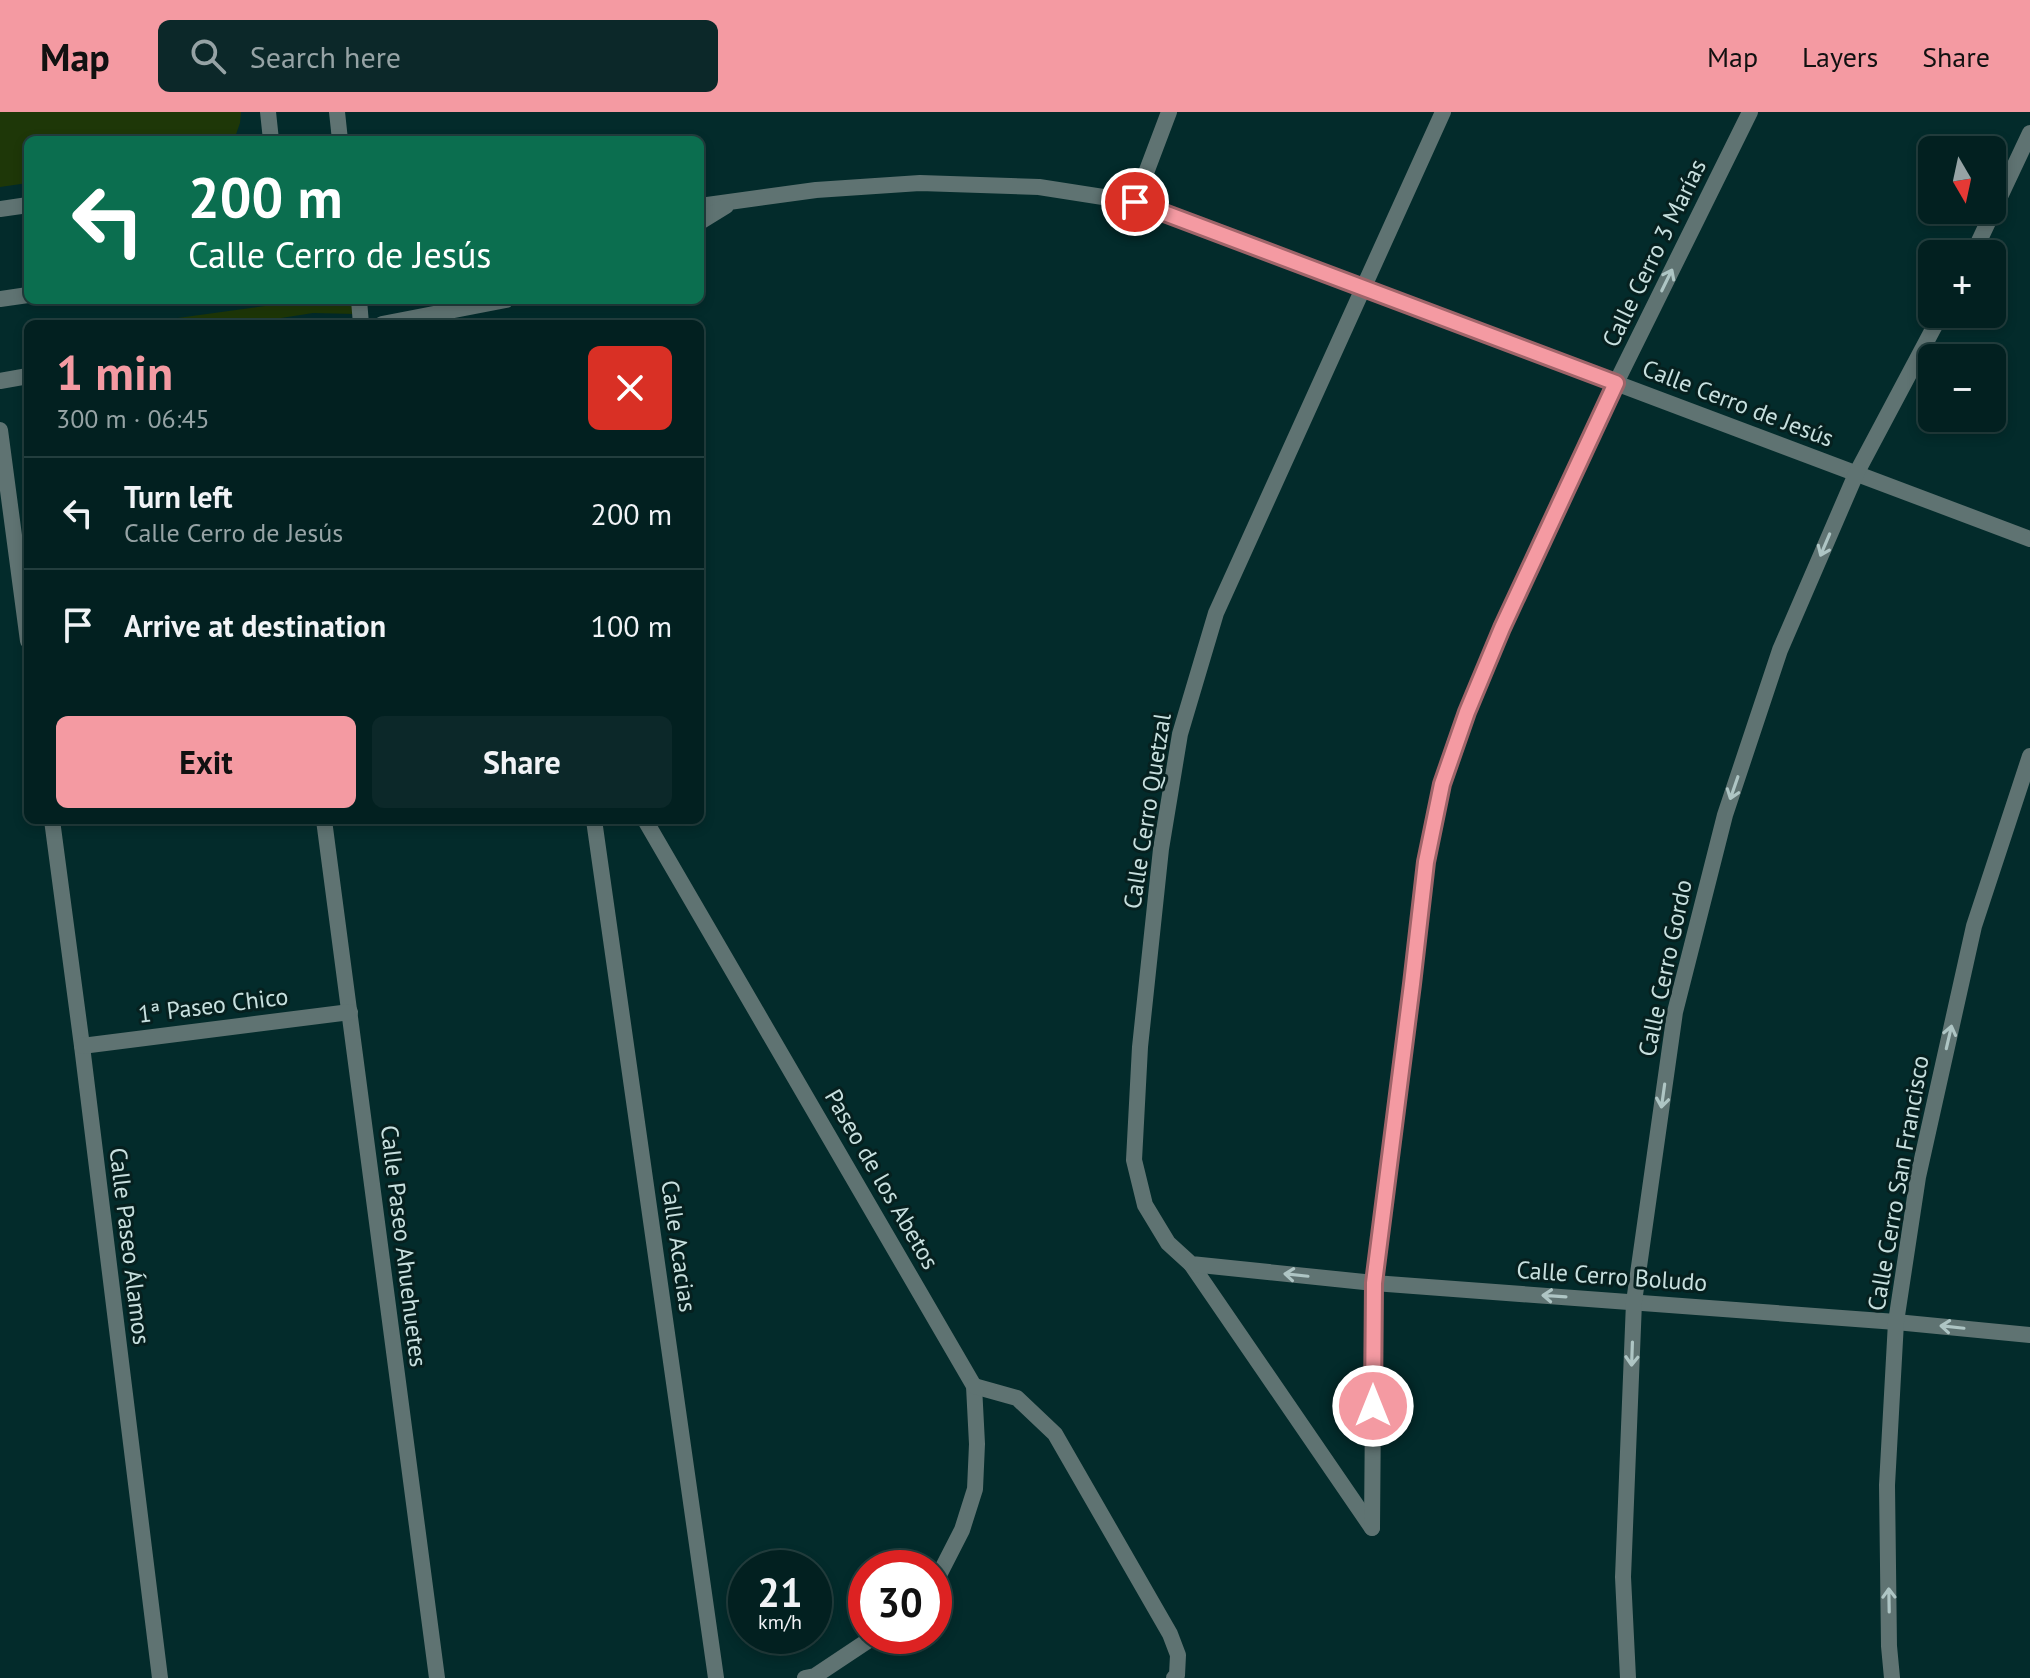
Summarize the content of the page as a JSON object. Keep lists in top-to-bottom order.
{
  "streets": {
    "street": [
      "Calle Cerro 3 Marías",
      "Calle Cerro de Jesús",
      "Calle Cerro Quetzal",
      "Calle Cerro Gordo",
      "1ª Paseo Chico",
      "Paseo de los Abetos",
      "Calle Cerro San Francisco",
      "Calle Paseo Álamos",
      "Calle Paseo Ahuehuetes",
      "Calle Acacias",
      "Calle Cerro Boludo"
    ]
  },
  "crossings": [
    ["Calle Cerro 3 Marías", "Calle Cerro de Jesús"],
    ["Calle Cerro 3 Marías", "Calle Cerro Quetzal"],
    ["Calle Cerro 3 Marías", "Calle Cerro Boludo"],
    ["Calle Cerro de Jesús", "Calle Cerro Quetzal"],
    ["Calle Cerro de Jesús", "Calle Cerro Gordo"],
    ["Calle Cerro Quetzal", "Calle Cerro Boludo"],
    ["Calle Cerro Gordo", "Calle Cerro Boludo"],
    ["1ª Paseo Chico", "Calle Paseo Álamos"],
    ["1ª Paseo Chico", "Calle Paseo Ahuehuetes"],
    ["Calle Cerro San Francisco", "Calle Cerro Boludo"]
  ],
  "one_way": ["Calle Cerro Gordo", "Calle Cerro San Francisco", "Calle Cerro Boludo"],
  "north": "bottom",
  "page": {
    "header": "Map",
    "search": "Search here",
    "nav": ["Map", "Layers", "Share"],
    "map_buttons": ["+", "−"],
    "turn": ["200 m", "Calle Cerro de Jesús"],
    "heading": ["1 min", "300 m · 06:45"],
    "list": [
      {
        "name": "Turn left",
        "note": "Calle Cerro de Jesús",
        "value": "200 m"
      },
      {
        "name": "Arrive at destination",
        "value": "100 m"
      }
    ],
    "buttons": ["Exit", "Share"],
    "speed": "21 km/h",
    "limit": "30"
  }
}
